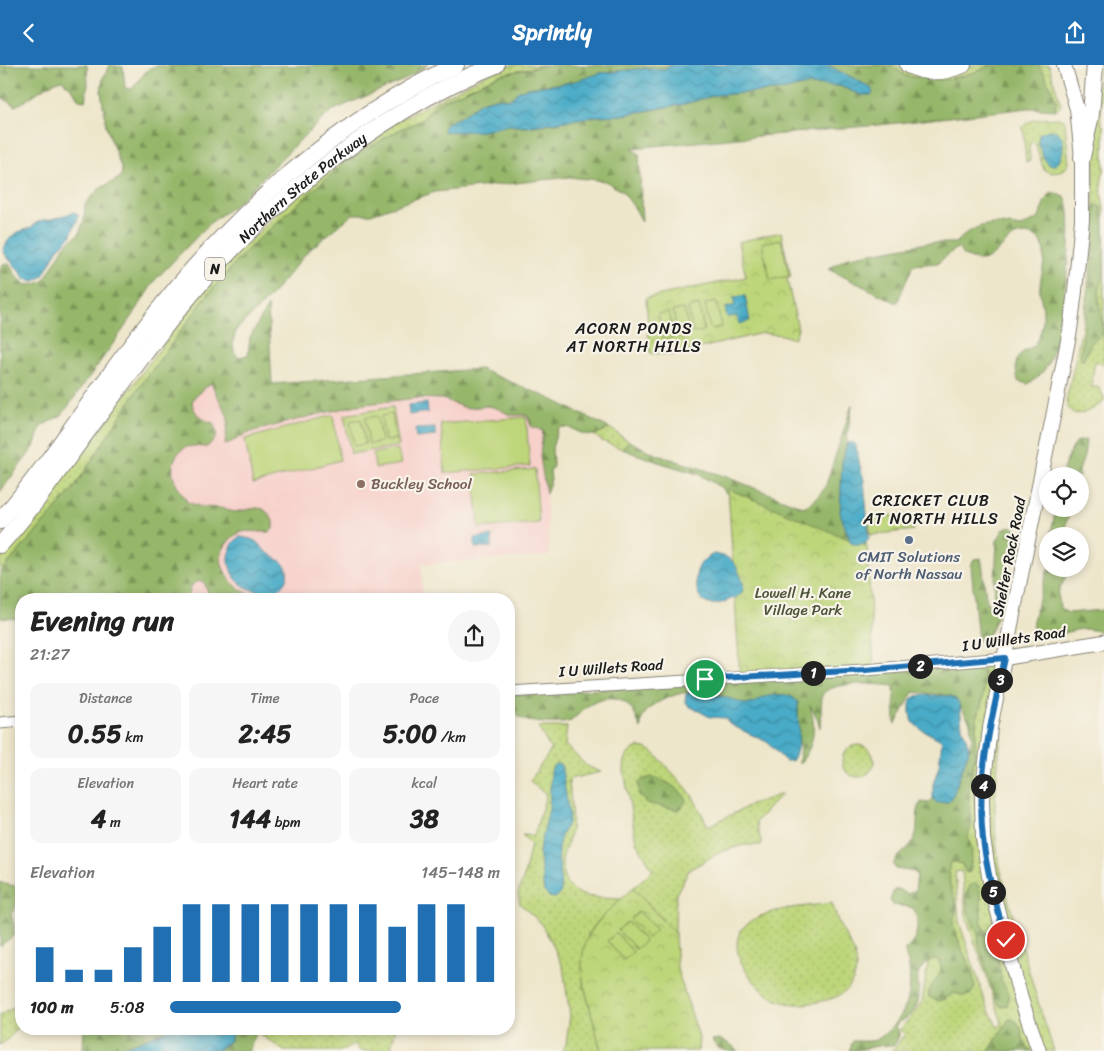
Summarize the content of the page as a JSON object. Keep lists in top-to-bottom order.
{
  "streets": {
    "highway": ["Northern State Parkway", "N"],
    "main road": ["Shelter Rock Road", "I U Willets Road"]
  },
  "crossings": [
    ["Shelter Rock Road", "I U Willets Road"]
  ],
  "districts": ["ACORN PONDS AT NORTH HILLS", "CRICKET CLUB AT NORTH HILLS"],
  "parks": ["Lowell H. Kane Village Park"],
  "places": ["Buckley School", "CMIT Solutions of North Nassau"],
  "page": {
    "header": "Sprintly",
    "heading": ["Evening run", "21:27"],
    "pins": [
      "2",
      "1",
      "3",
      "4",
      "5"
    ],
    "stats": [
      ["Distance", "0.55 km"],
      ["Time", "2:45"],
      ["Pace", "5:00 /km"],
      ["Elevation", "4 m"],
      ["Heart rate", "144 bpm"],
      ["kcal", "38"]
    ],
    "chart": ["Elevation", "145–148 m"],
    "list": [
      {
        "name": "100 m",
        "note": "5:08"
      }
    ]
  }
}
